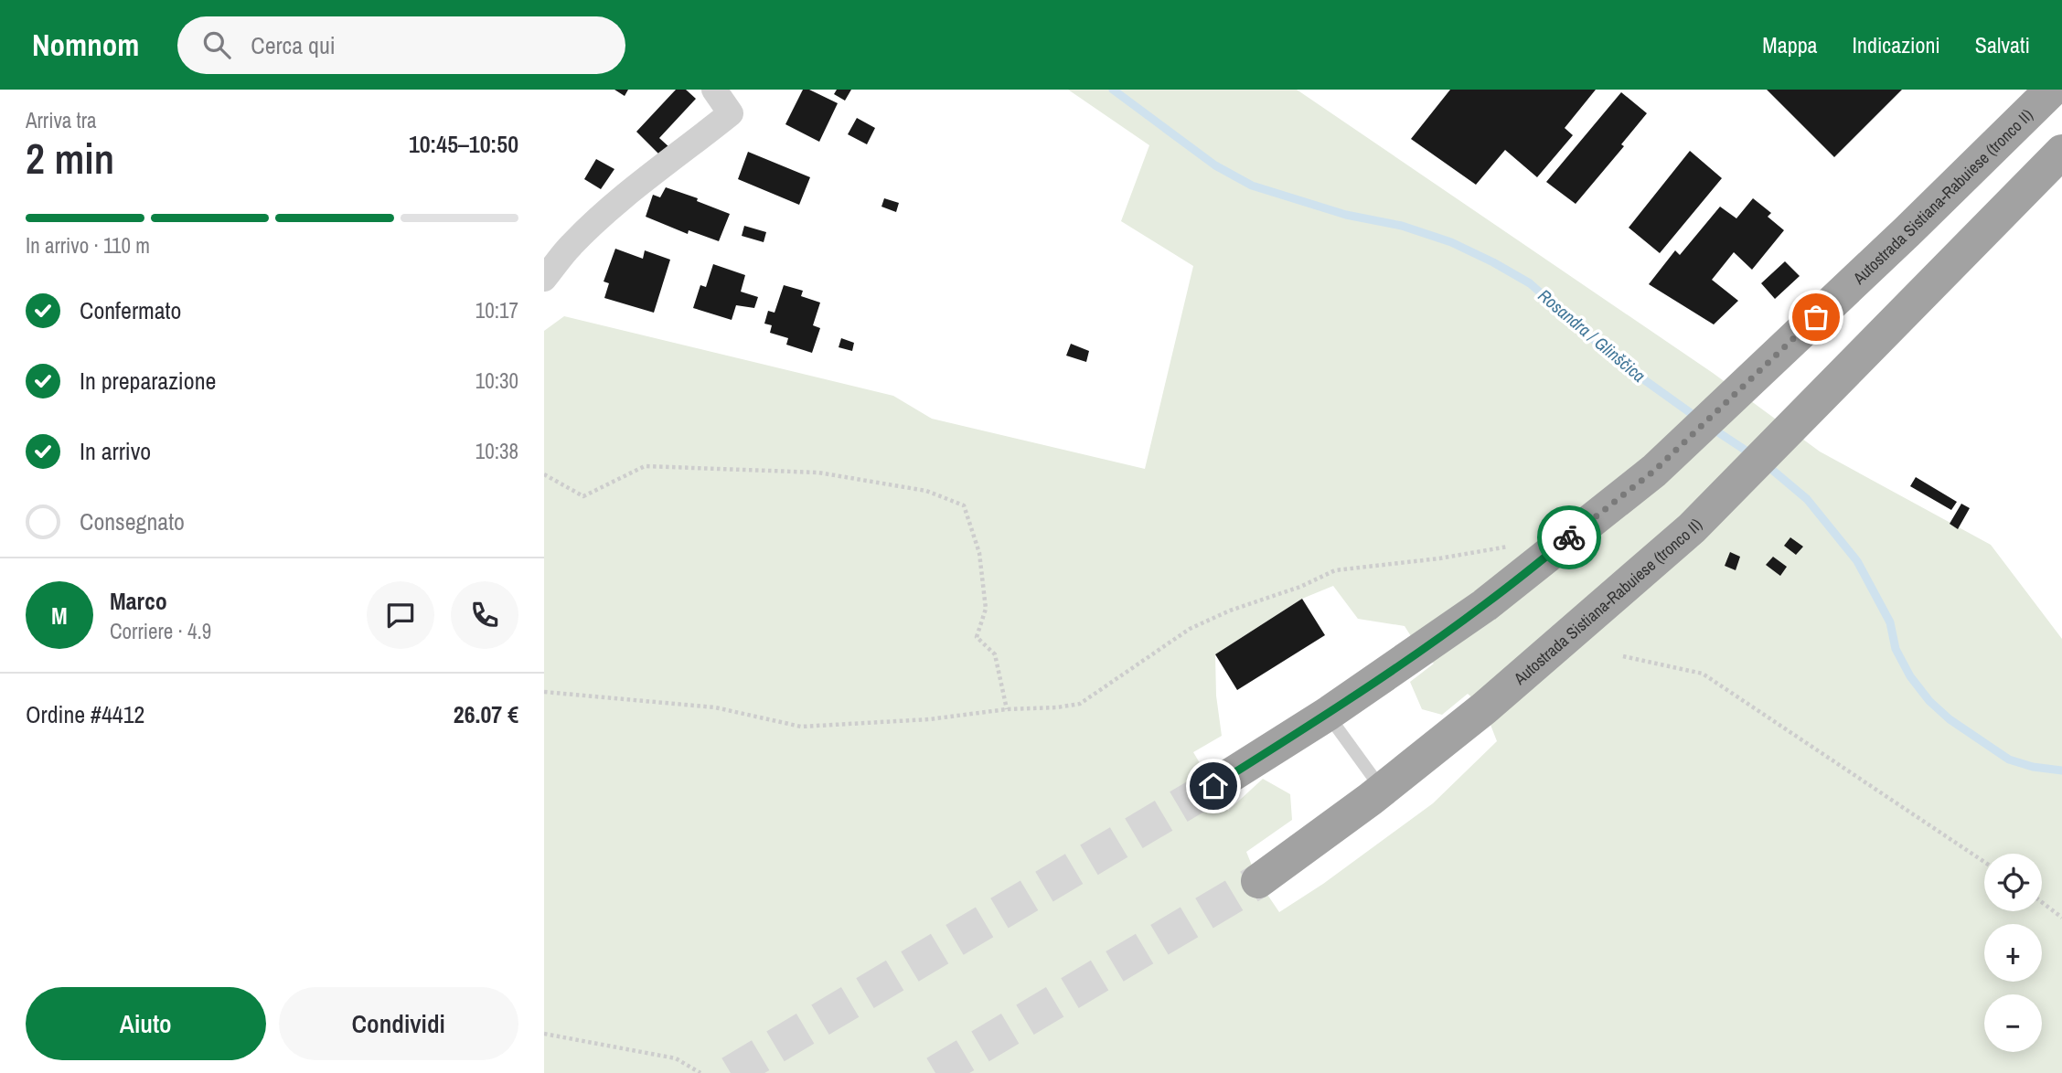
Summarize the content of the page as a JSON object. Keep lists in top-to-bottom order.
{
  "streets": {
    "highway": ["Autostrada Sistiana-Rabuiese (tronco II)"]
  },
  "water": ["Rosandra / Glinščica"],
  "page": {
    "header": "Nomnom",
    "search": "Cerca qui",
    "nav": ["Mappa", "Indicazioni", "Salvati"],
    "heading": ["2 min", "Arriva tra", "10:45–10:50"],
    "panel": [
      "Marco",
      "Corriere · 4.9",
      "Ordine #4412",
      "26.07 €"
    ],
    "bar": "In arrivo · 110 m",
    "list": [
      ["Confermato", "10:17"],
      ["In preparazione", "10:30"],
      ["In arrivo", "10:38"],
      "Consegnato"
    ],
    "round": "M",
    "map_buttons": ["+", "−"],
    "buttons": ["Aiuto", "Condividi"]
  }
}
